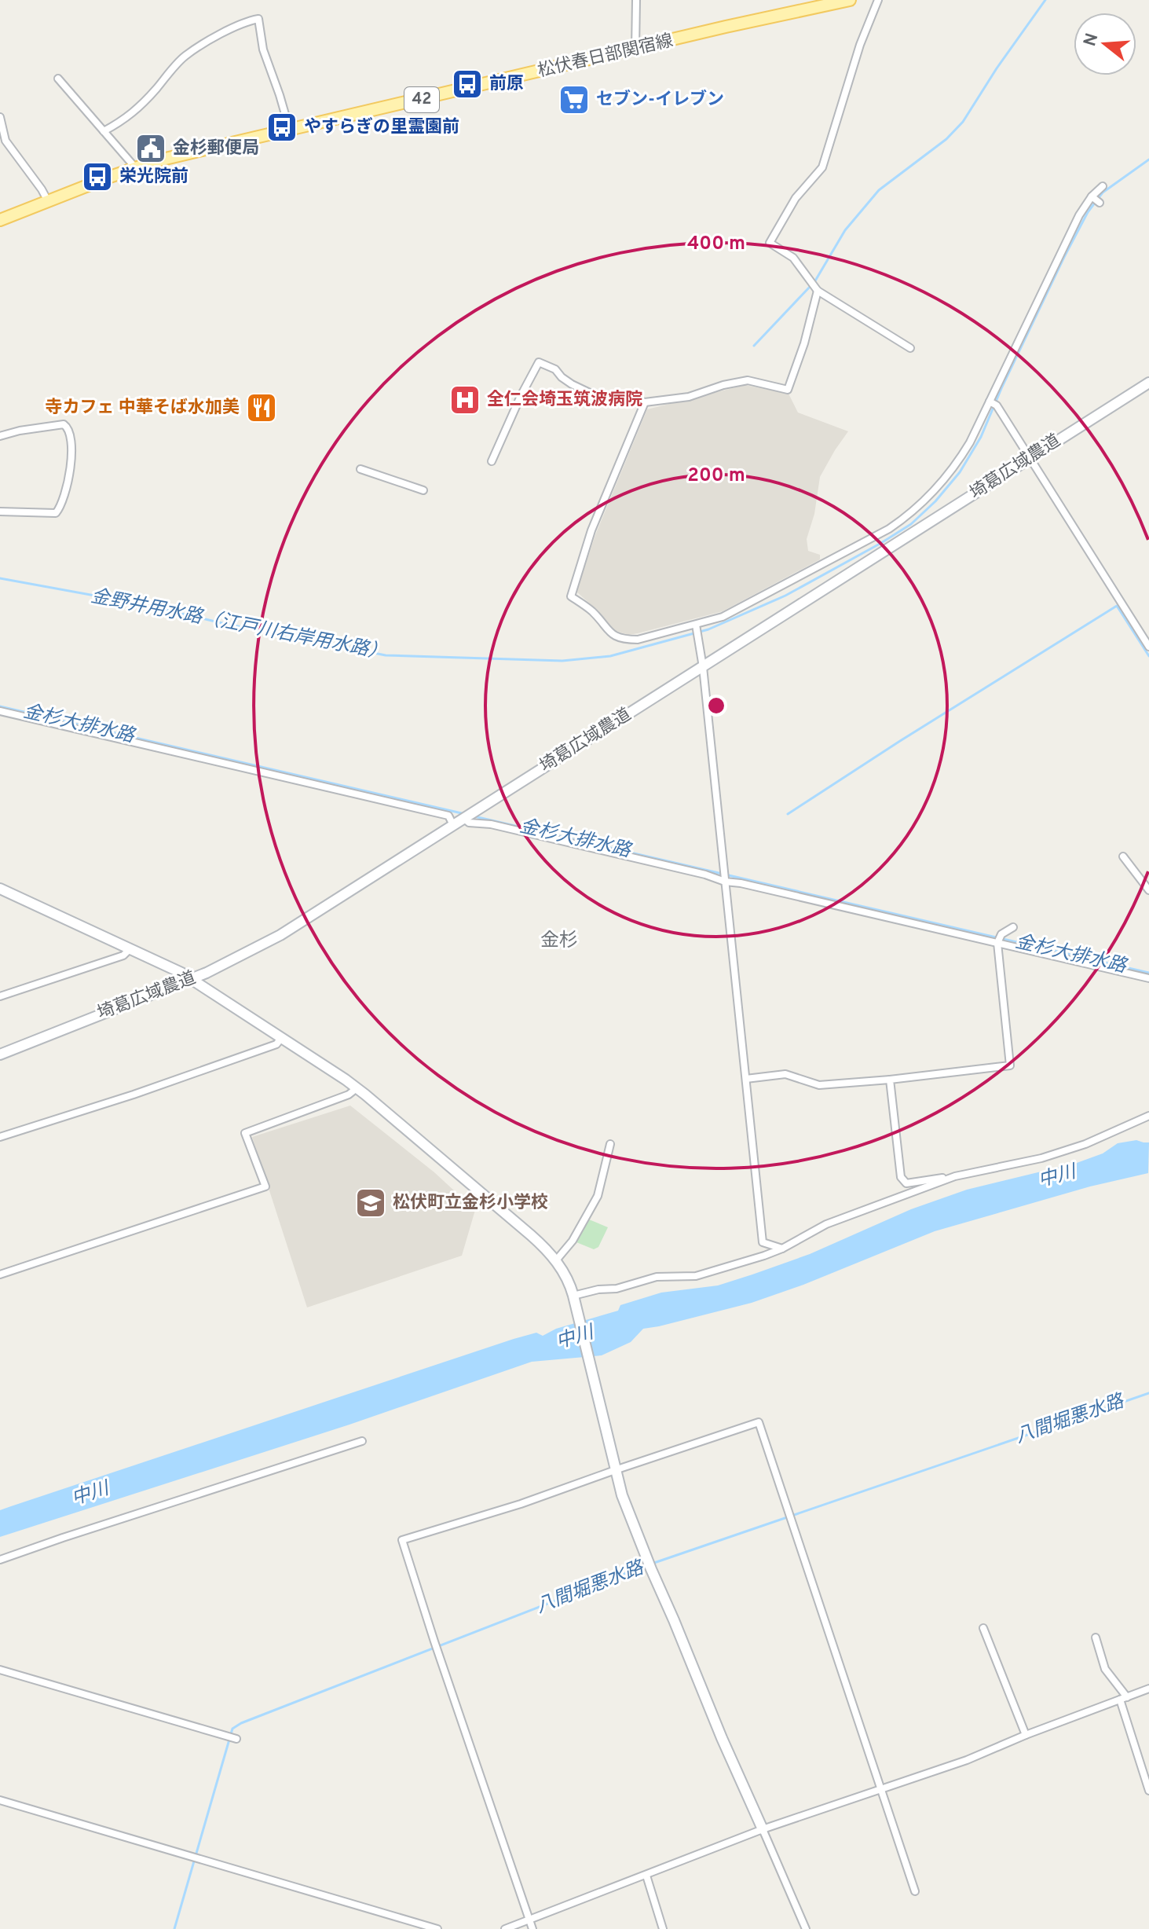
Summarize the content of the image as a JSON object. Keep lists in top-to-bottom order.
{
  "streets": {
    "main road": ["松伏春日部関宿線", "42"],
    "street": ["埼葛広域農道"]
  },
  "districts": ["金杉"],
  "water": [
    "金野井用水路（江戸川右岸用水路）",
    "金杉大排水路",
    "中川",
    "八間堀悪水路"
  ],
  "places": {
    "bus stop": ["前原", "やすらぎの里霊園前", "栄光院前"],
    "supermarket": ["セブン-イレブン"],
    "public building": ["金杉郵便局"],
    "hospital": ["全仁会埼玉筑波病院"],
    "restaurant": ["寺カフェ 中華そば水加美"],
    "school or university": ["松伏町立金杉小学校"]
  },
  "north": "left",
  "rings": ["400 m", "200 m"]
}
